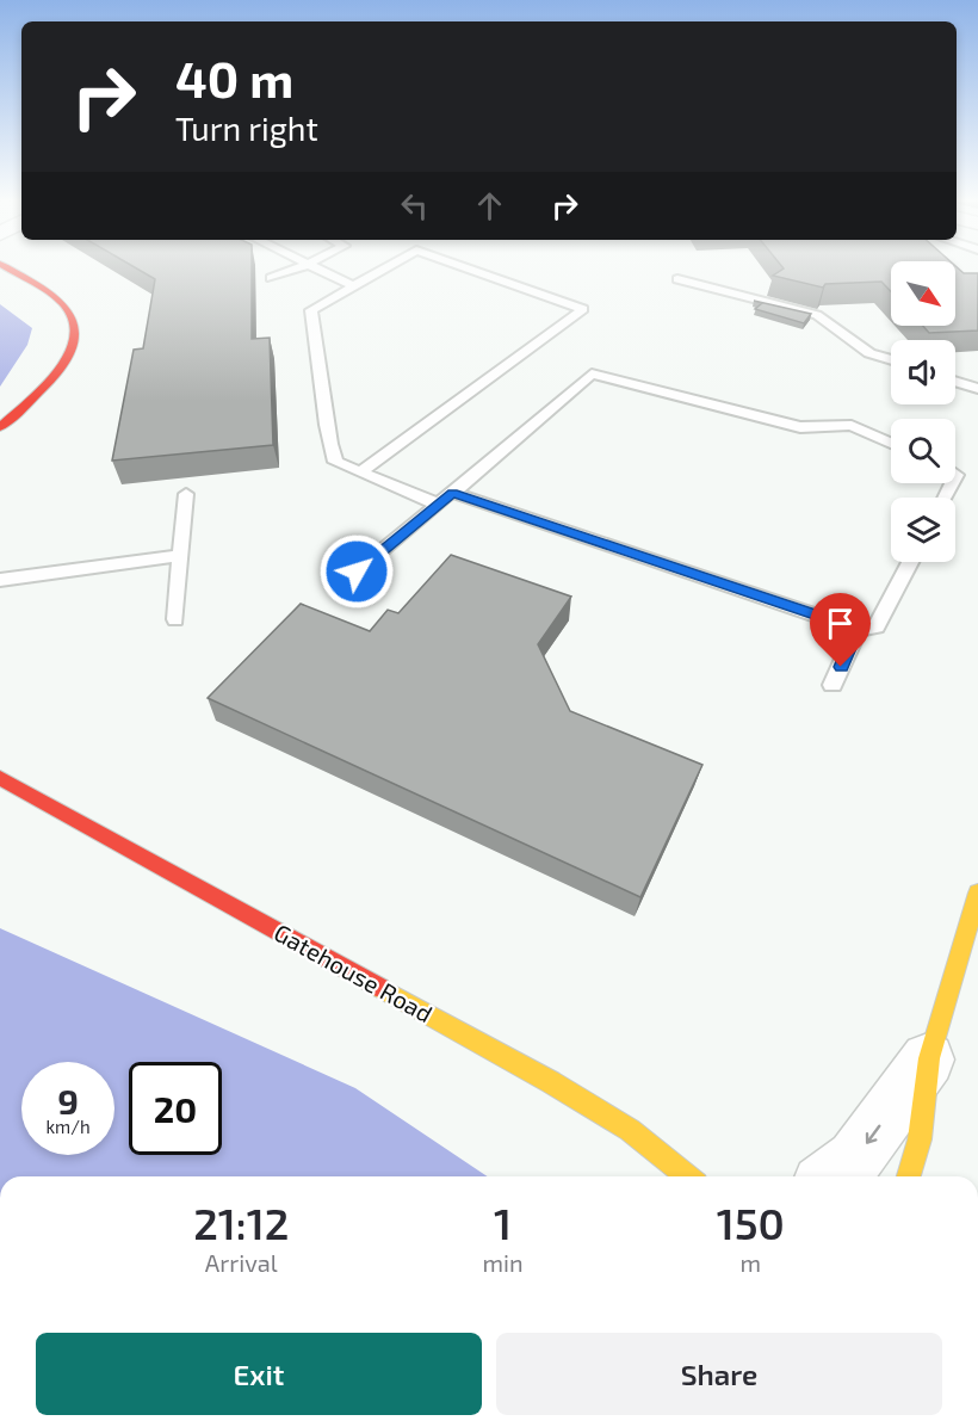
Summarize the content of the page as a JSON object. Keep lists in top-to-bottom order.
{
  "streets": {
    "street": ["Gatehouse Road"]
  },
  "north": "bottom right",
  "page": {
    "turn": ["40 m", "Turn right"],
    "speed": "9 km/h",
    "limit": "20",
    "eta": [
      "21:12",
      "Arrival",
      "1",
      "min",
      "150",
      "m"
    ],
    "buttons": ["Exit", "Share"]
  }
}
